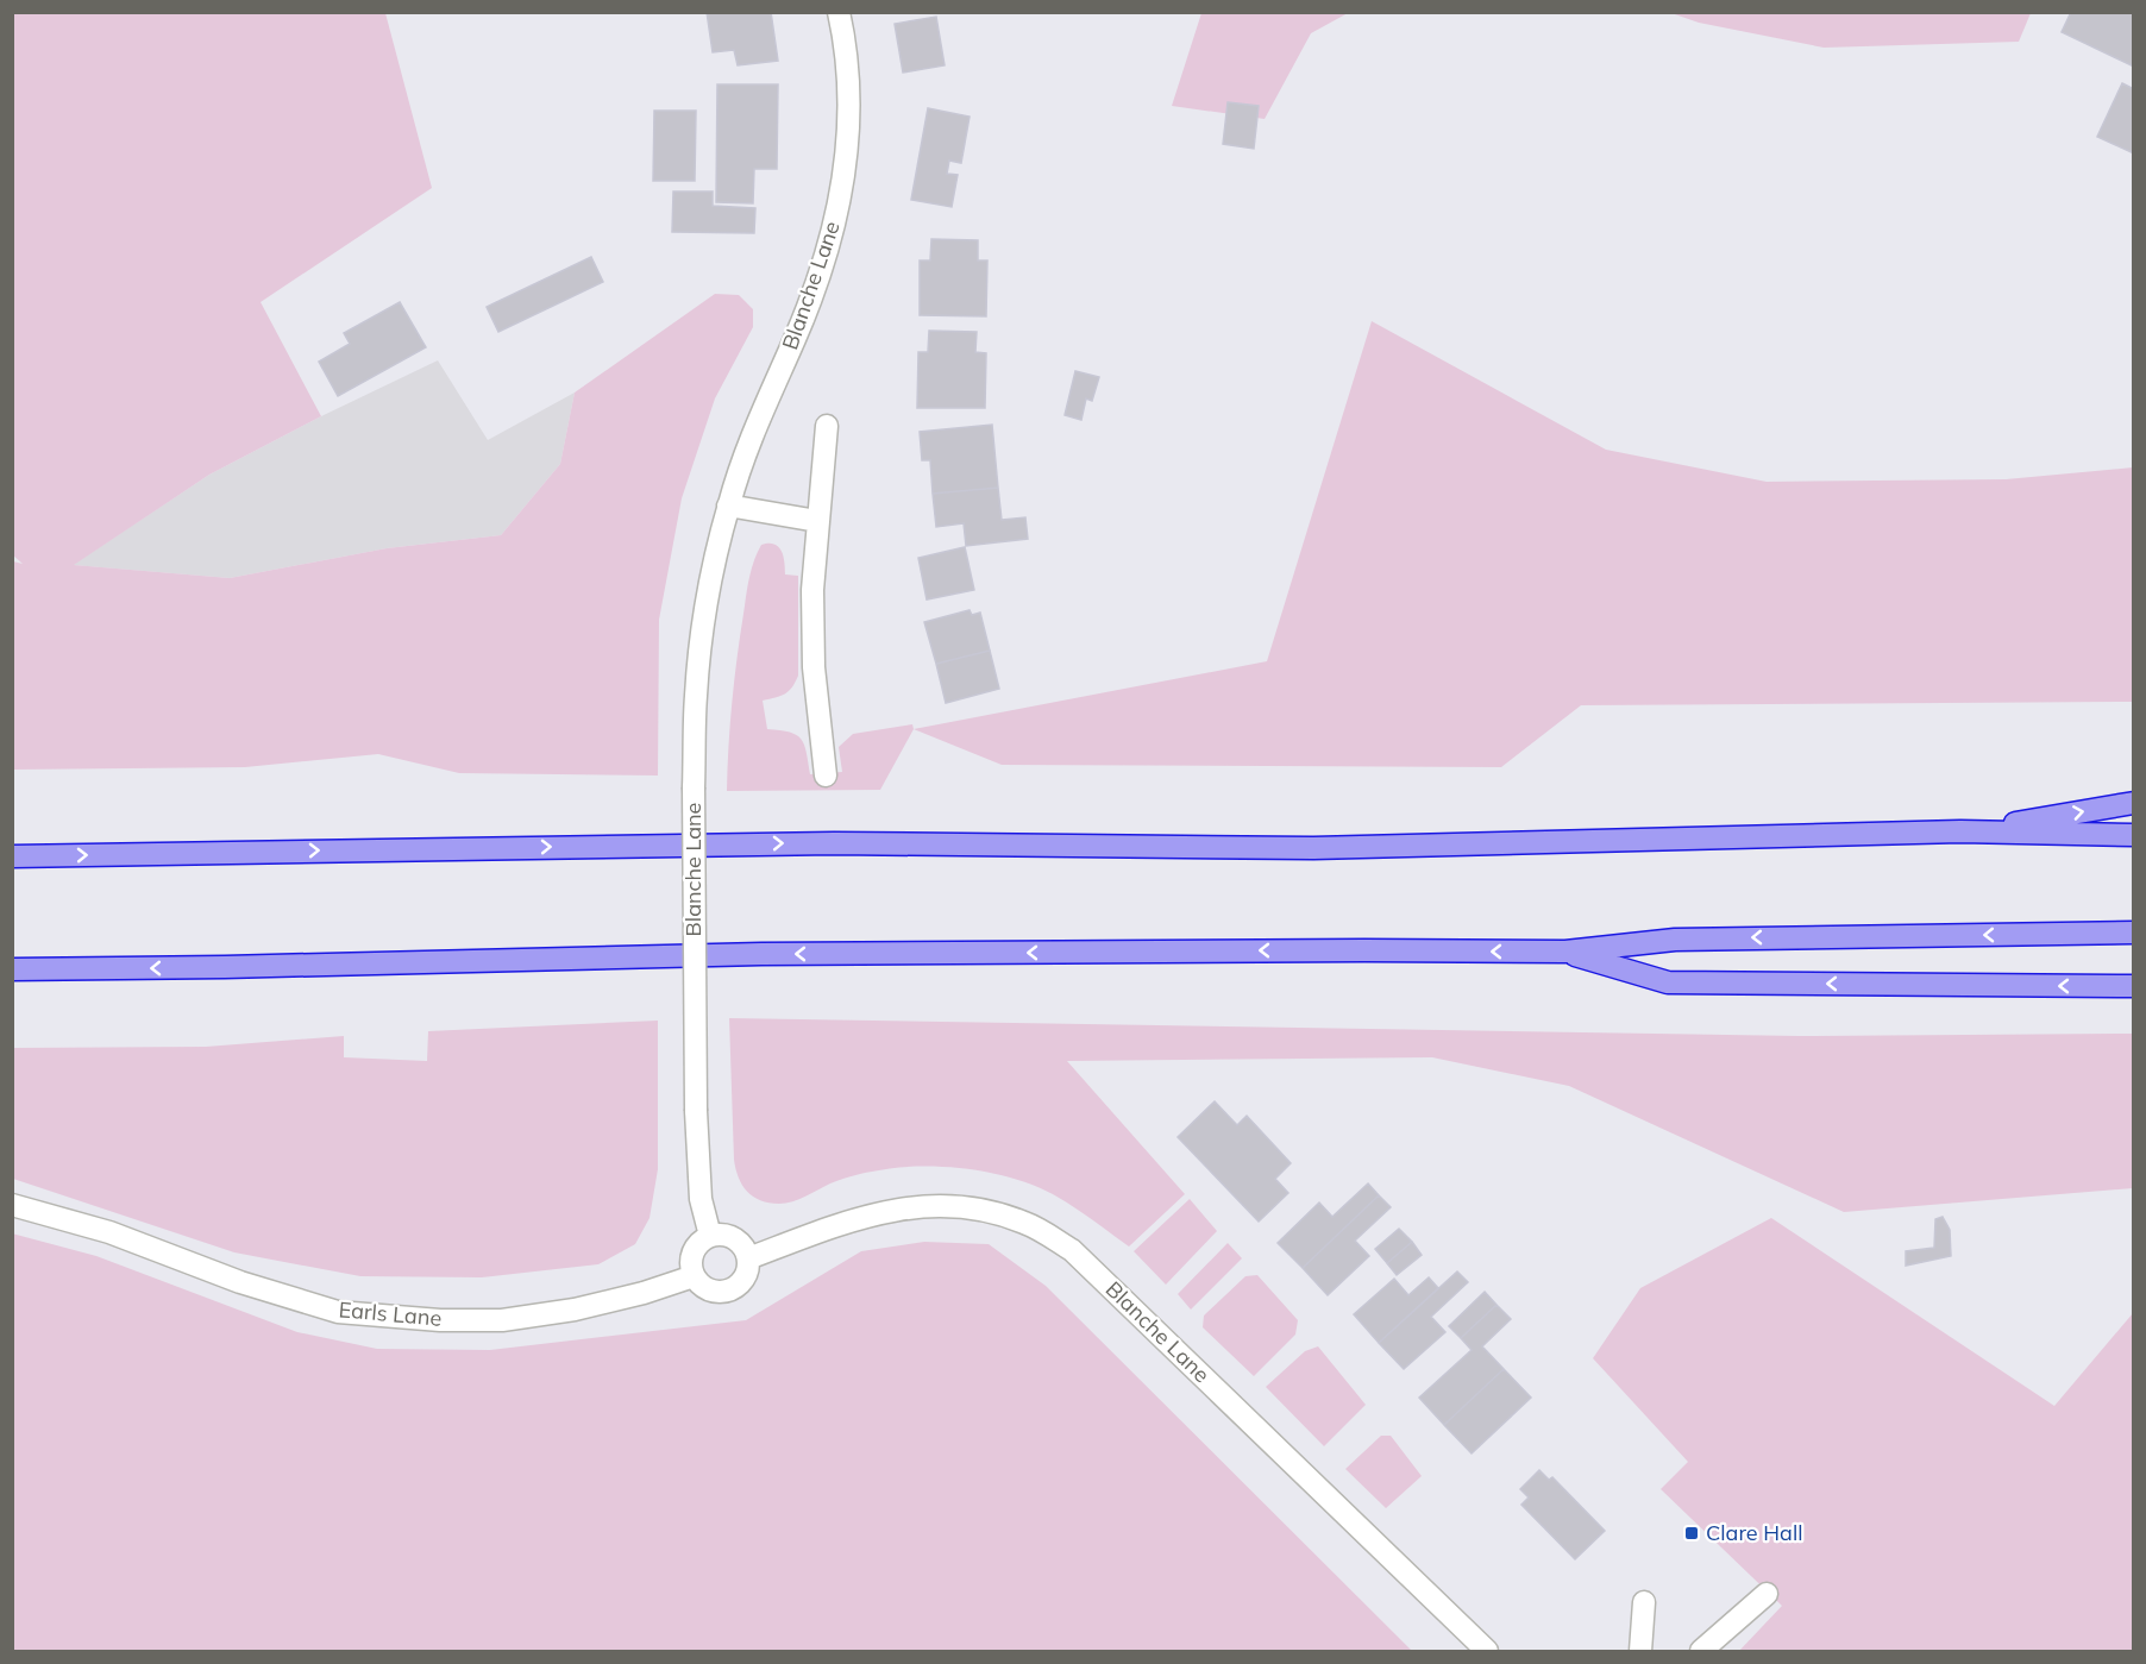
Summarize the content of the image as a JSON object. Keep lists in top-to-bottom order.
{
  "streets": {
    "street": ["Blanche Lane", "Earls Lane"]
  },
  "crossings": [
    ["Blanche Lane", "Earls Lane"]
  ],
  "places": {
    "transit": ["Clare Hall"]
  }
}
